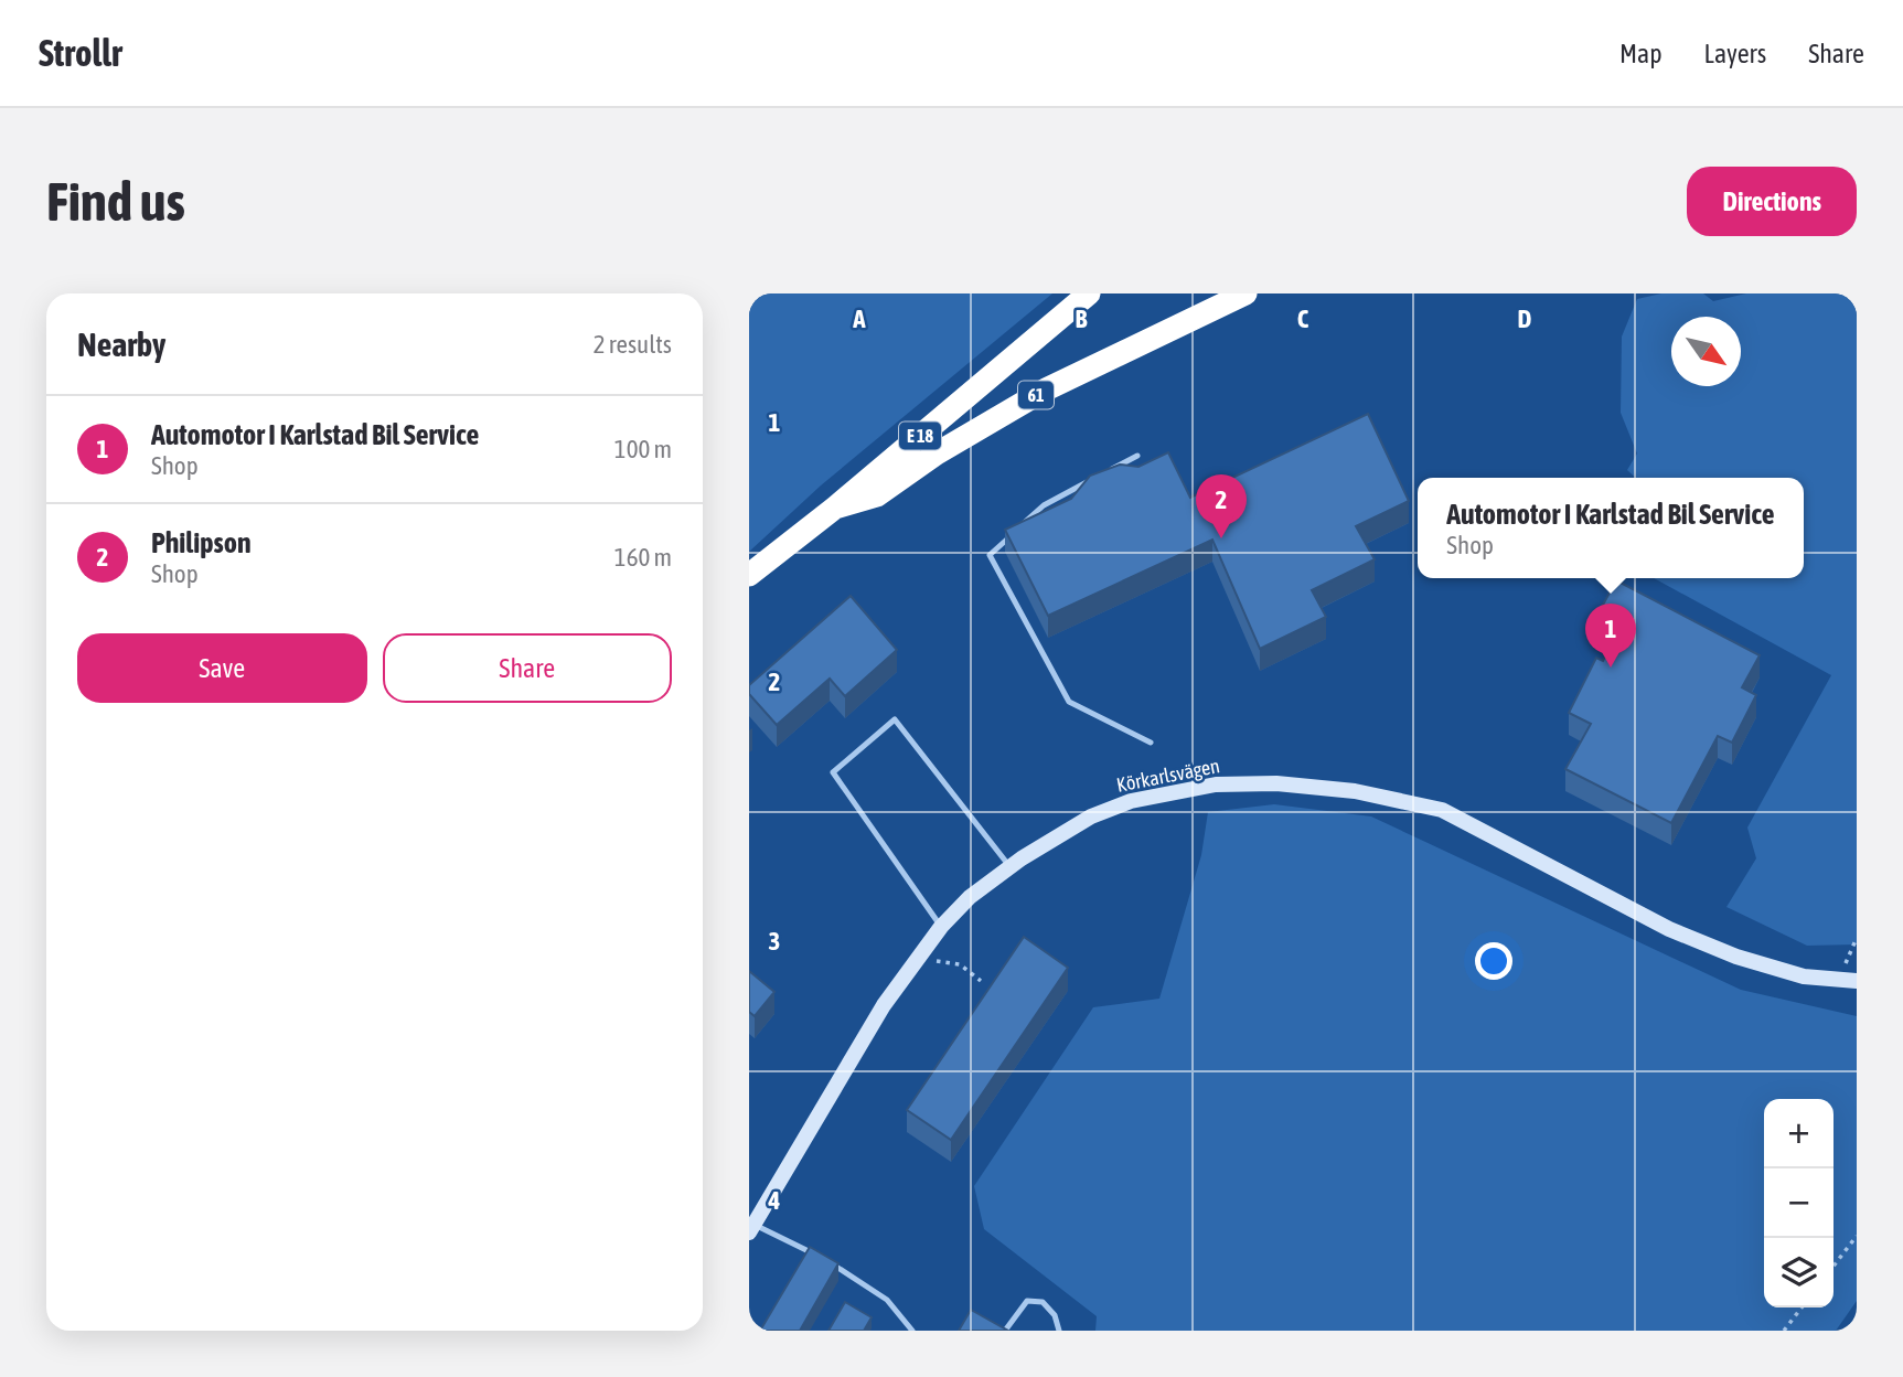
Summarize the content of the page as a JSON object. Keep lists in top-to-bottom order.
{
  "streets": {
    "highway": ["61", "E 18"],
    "street": ["Körkarlsvägen"]
  },
  "crossings": [
    ["61", "E 18"]
  ],
  "north": "bottom right",
  "page": {
    "header": "Strollr",
    "nav": ["Map", "Layers", "Share"],
    "buttons": [
      "Directions",
      ["Save", "Share"]
    ],
    "title": "Find us",
    "heading": ["Nearby", "2 results"],
    "list": [
      {
        "mark": "1",
        "name": "Automotor I Karlstad Bil Service",
        "note": "Shop",
        "value": "100 m"
      },
      {
        "mark": "2",
        "name": "Philipson",
        "note": "Shop",
        "value": "160 m"
      }
    ],
    "pins": ["2", "1"],
    "popup": ["Automotor I Karlstad Bil Service", "Shop"],
    "map_buttons": ["+", "−"]
  },
  "grid": {
    "columns": [
      "A",
      "B",
      "C",
      "D"
    ],
    "rows": [
      "1",
      "2",
      "3",
      "4"
    ]
  }
}
